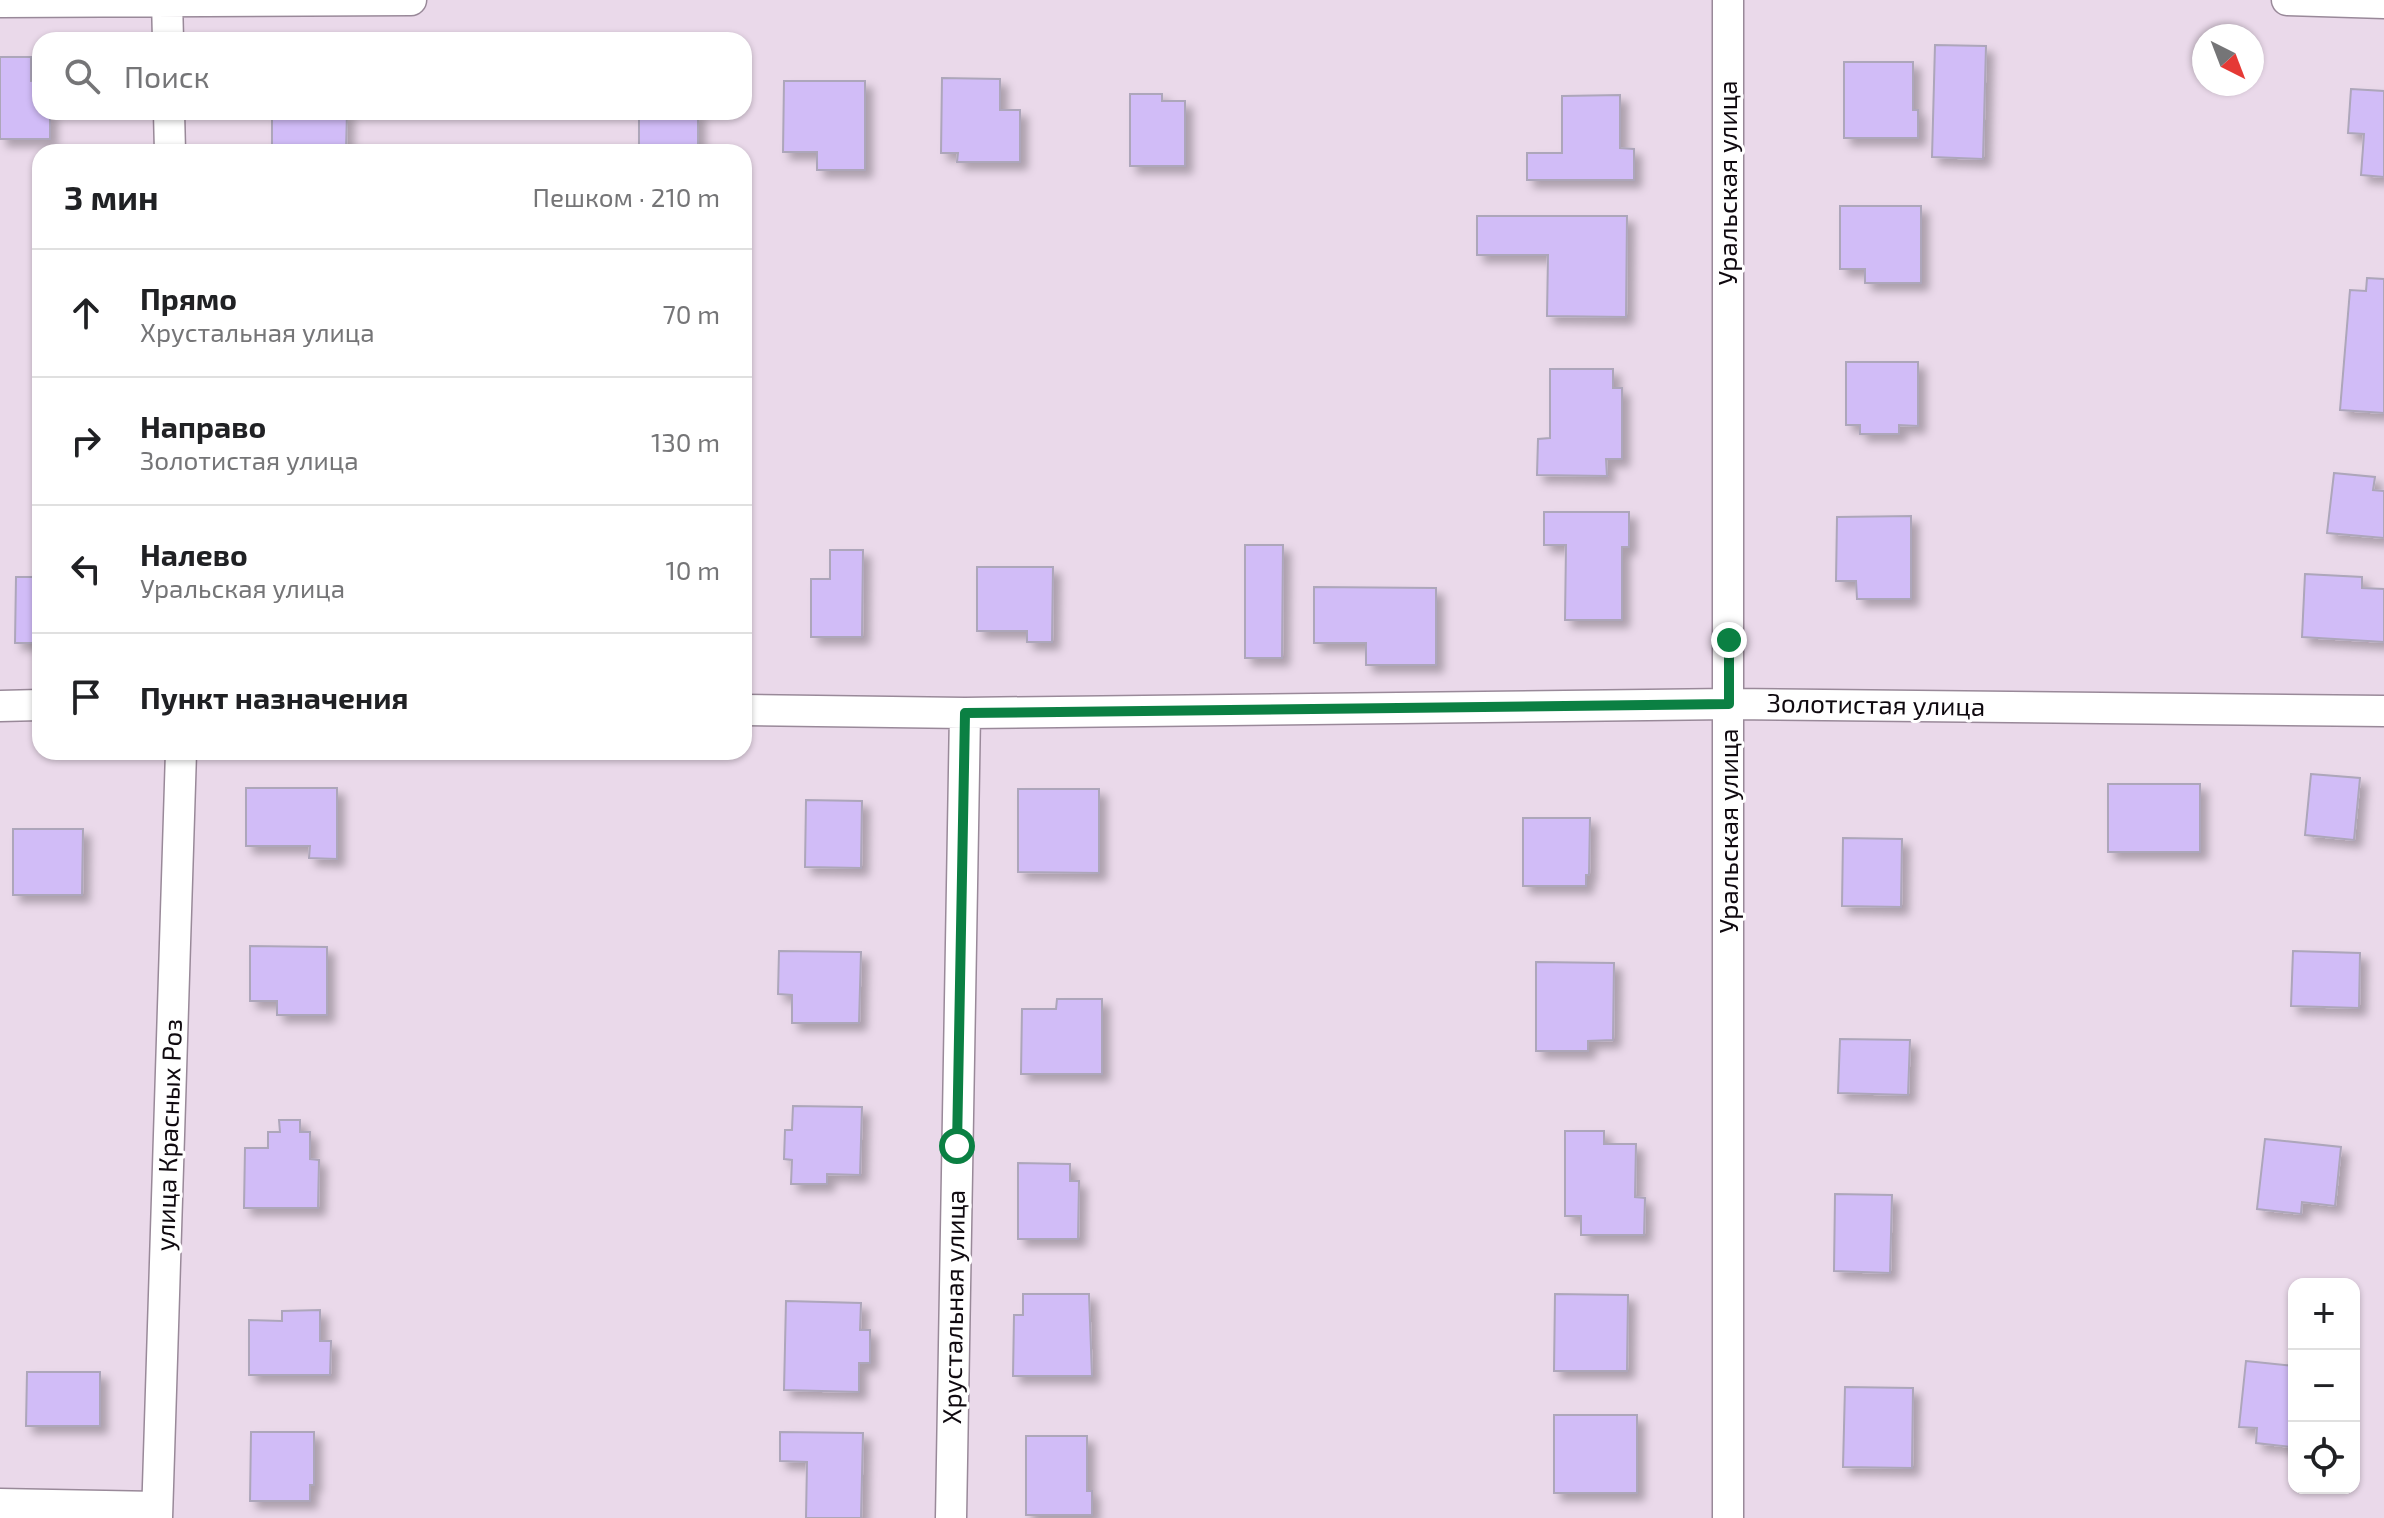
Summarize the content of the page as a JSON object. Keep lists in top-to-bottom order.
{
  "streets": {
    "street": [
      "Уральская улица",
      "Золотистая улица",
      "улица Красных Роз",
      "Хрустальная улица"
    ]
  },
  "crossings": [
    ["Уральская улица", "Золотистая улица"],
    ["Золотистая улица", "Хрустальная улица"]
  ],
  "north": "bottom right",
  "page": {
    "search": "Поиск",
    "heading": ["3 мин", "Пешком · 210 m"],
    "list": [
      ["Прямо", "Хрустальная улица", "70 m"],
      ["Направо", "Золотистая улица", "130 m"],
      ["Налево", "Уральская улица", "10 m"],
      "Пункт назначения"
    ],
    "map_buttons": ["+", "−"]
  }
}
